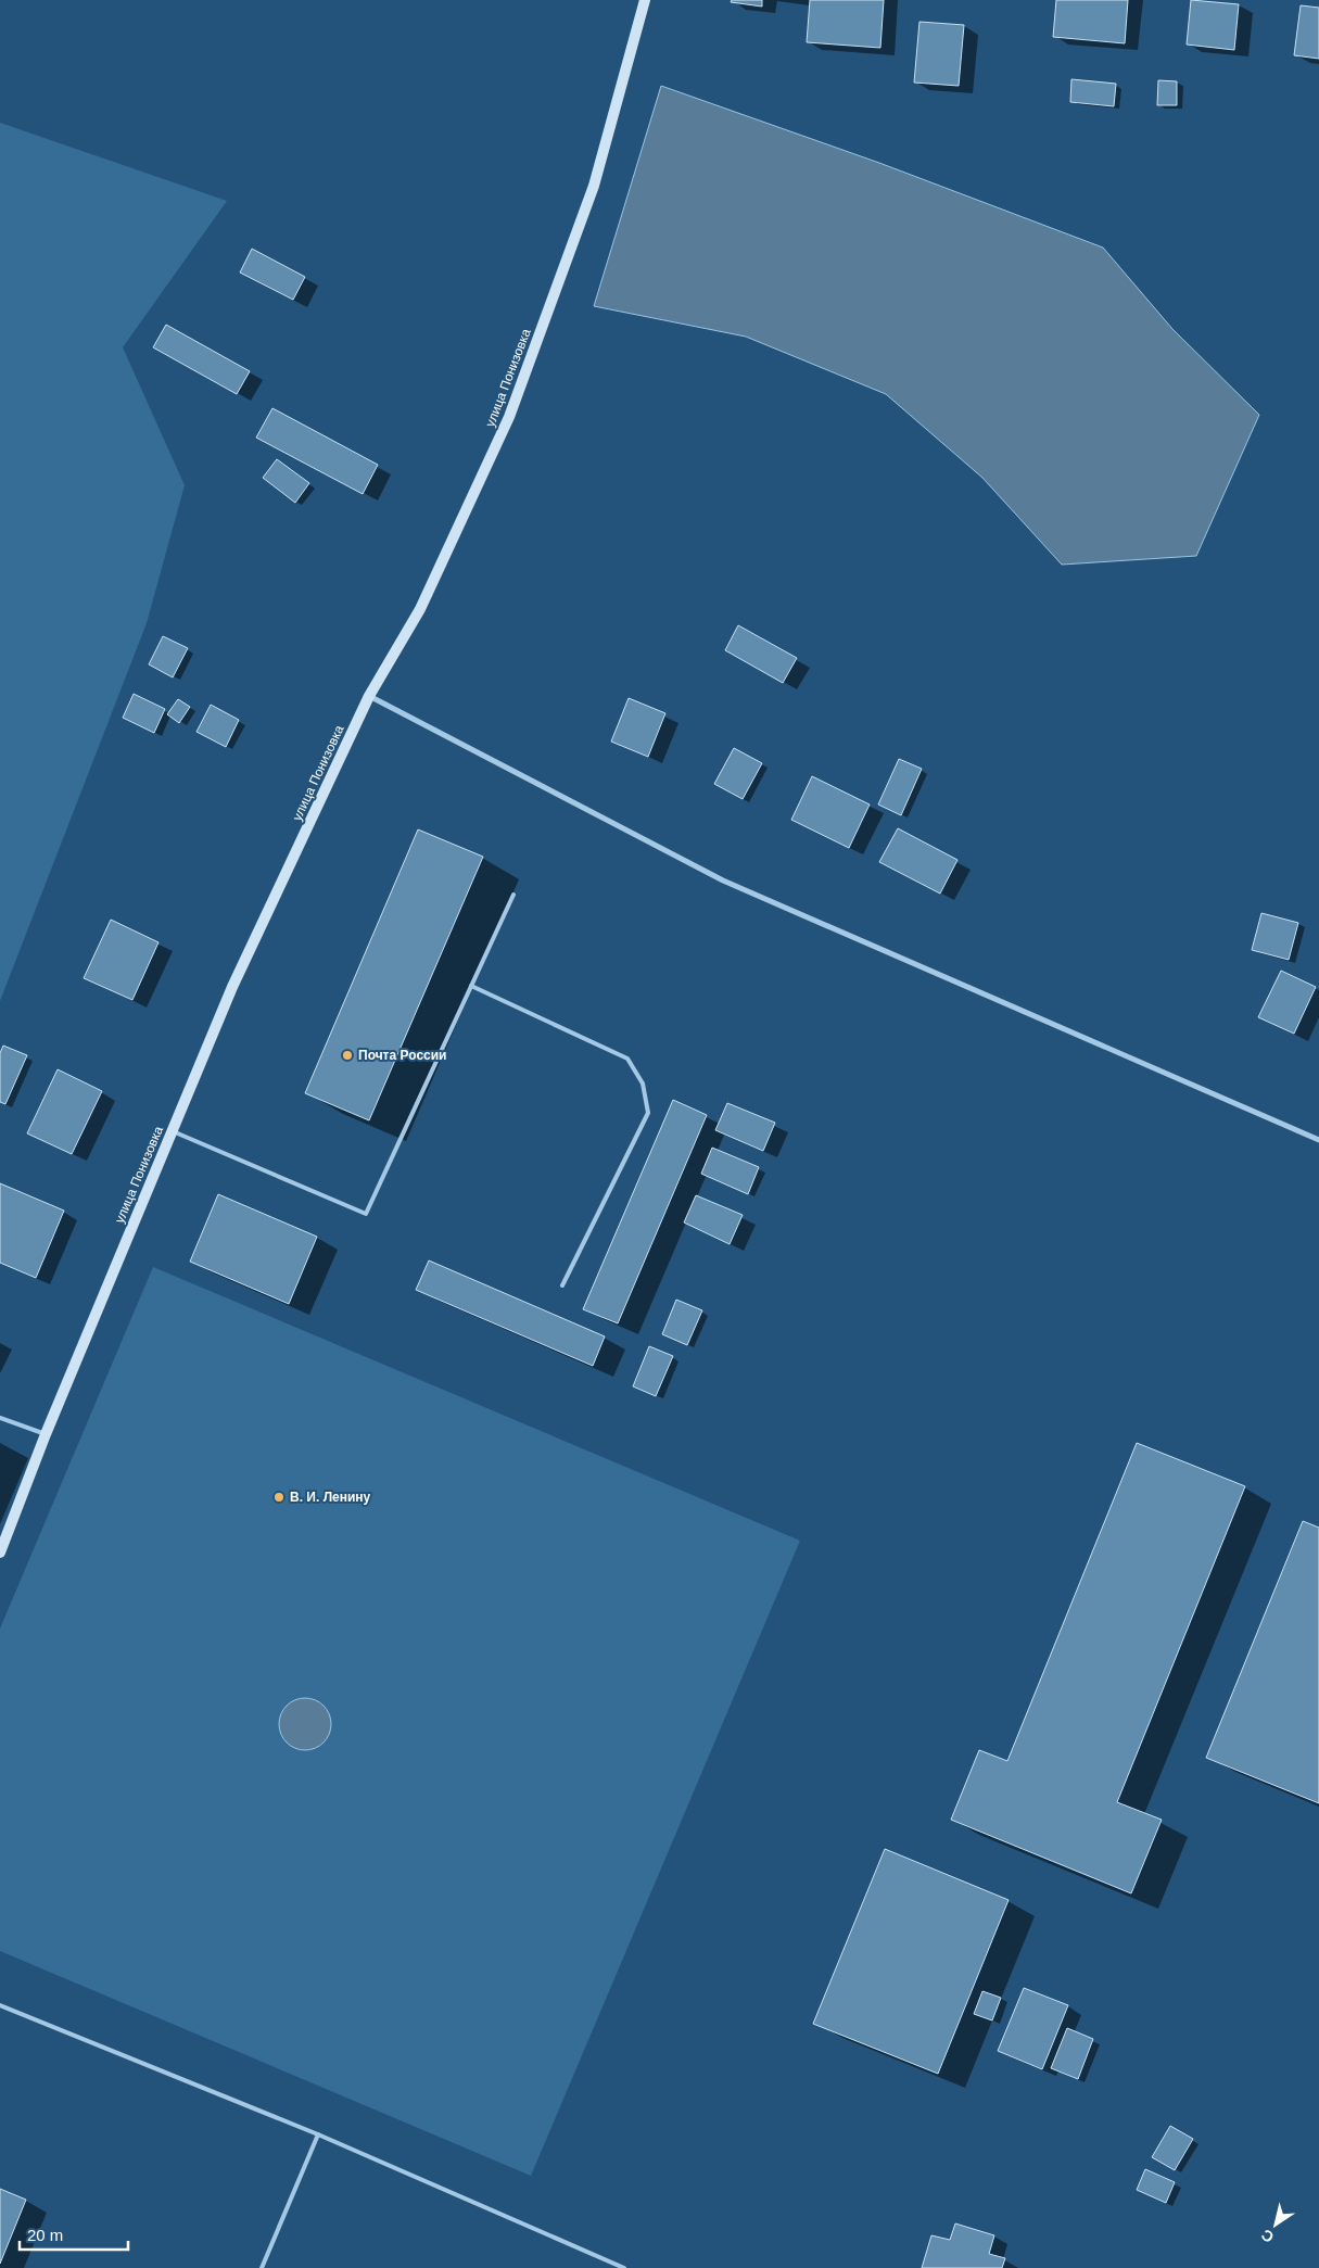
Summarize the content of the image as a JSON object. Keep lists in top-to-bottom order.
{
  "streets": {
    "main road": ["улица Понизовка"]
  },
  "places": ["Почта России", "В. И. Ленину"],
  "scale_bar": "20 m",
  "north": "bottom left"
}
